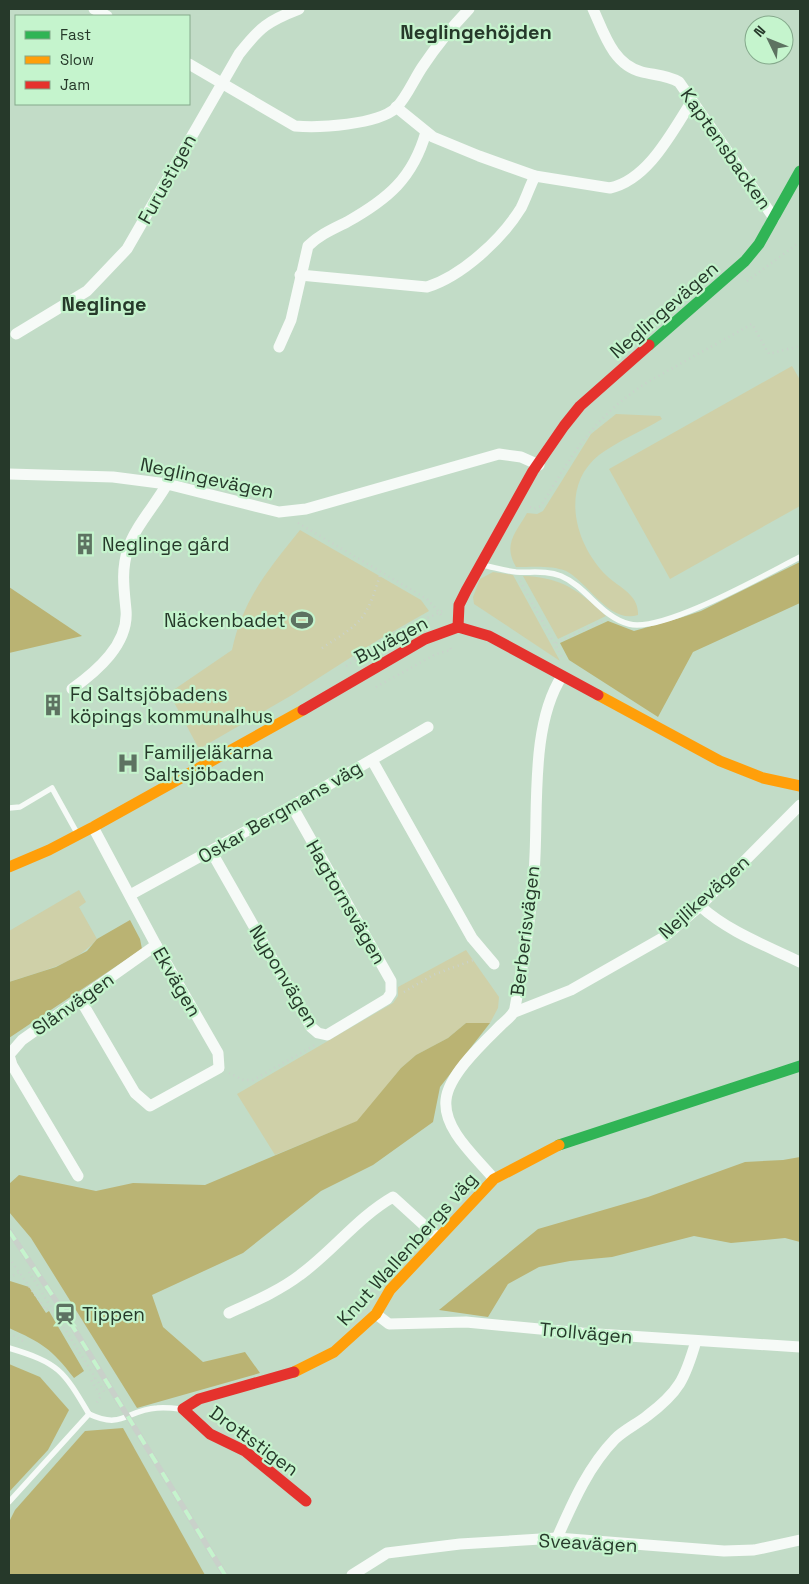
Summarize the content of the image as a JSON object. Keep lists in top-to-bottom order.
{
  "streets": {
    "street": [
      "Kaptensbacken",
      "Furustigen",
      "Neglingevägen",
      "Byvägen",
      "Oskar Bergmans väg",
      "Nejlikevägen",
      "Hagtornsvägen",
      "Berberisvägen",
      "Nyponvägen",
      "Ekvägen",
      "Slånvägen",
      "Knut Wallenbergs väg",
      "Trollvägen",
      "Drottstigen",
      "Sveavägen"
    ]
  },
  "crossings": [
    ["Kaptensbacken", "Neglingevägen"],
    ["Neglingevägen", "Byvägen"],
    ["Byvägen", "Berberisvägen"],
    ["Byvägen", "Ekvägen"],
    ["Oskar Bergmans väg", "Hagtornsvägen"],
    ["Oskar Bergmans väg", "Nyponvägen"],
    ["Oskar Bergmans väg", "Ekvägen"],
    ["Nejlikevägen", "Berberisvägen"],
    ["Hagtornsvägen", "Nyponvägen"],
    ["Berberisvägen", "Knut Wallenbergs väg"],
    ["Ekvägen", "Slånvägen"],
    ["Knut Wallenbergs väg", "Trollvägen"],
    ["Knut Wallenbergs väg", "Drottstigen"]
  ],
  "districts": ["Neglingehöjden", "Neglinge"],
  "places": {
    "building": ["Neglinge gård", "Fd Saltsjöbadens köpings kommunalhus"],
    "sports": ["Näckenbadet"],
    "hospital": ["Familjeläkarna Saltsjöbaden"],
    "station": ["Tippen"]
  },
  "legend": ["Fast", "Slow", "Jam"],
  "north": "top left"
}
